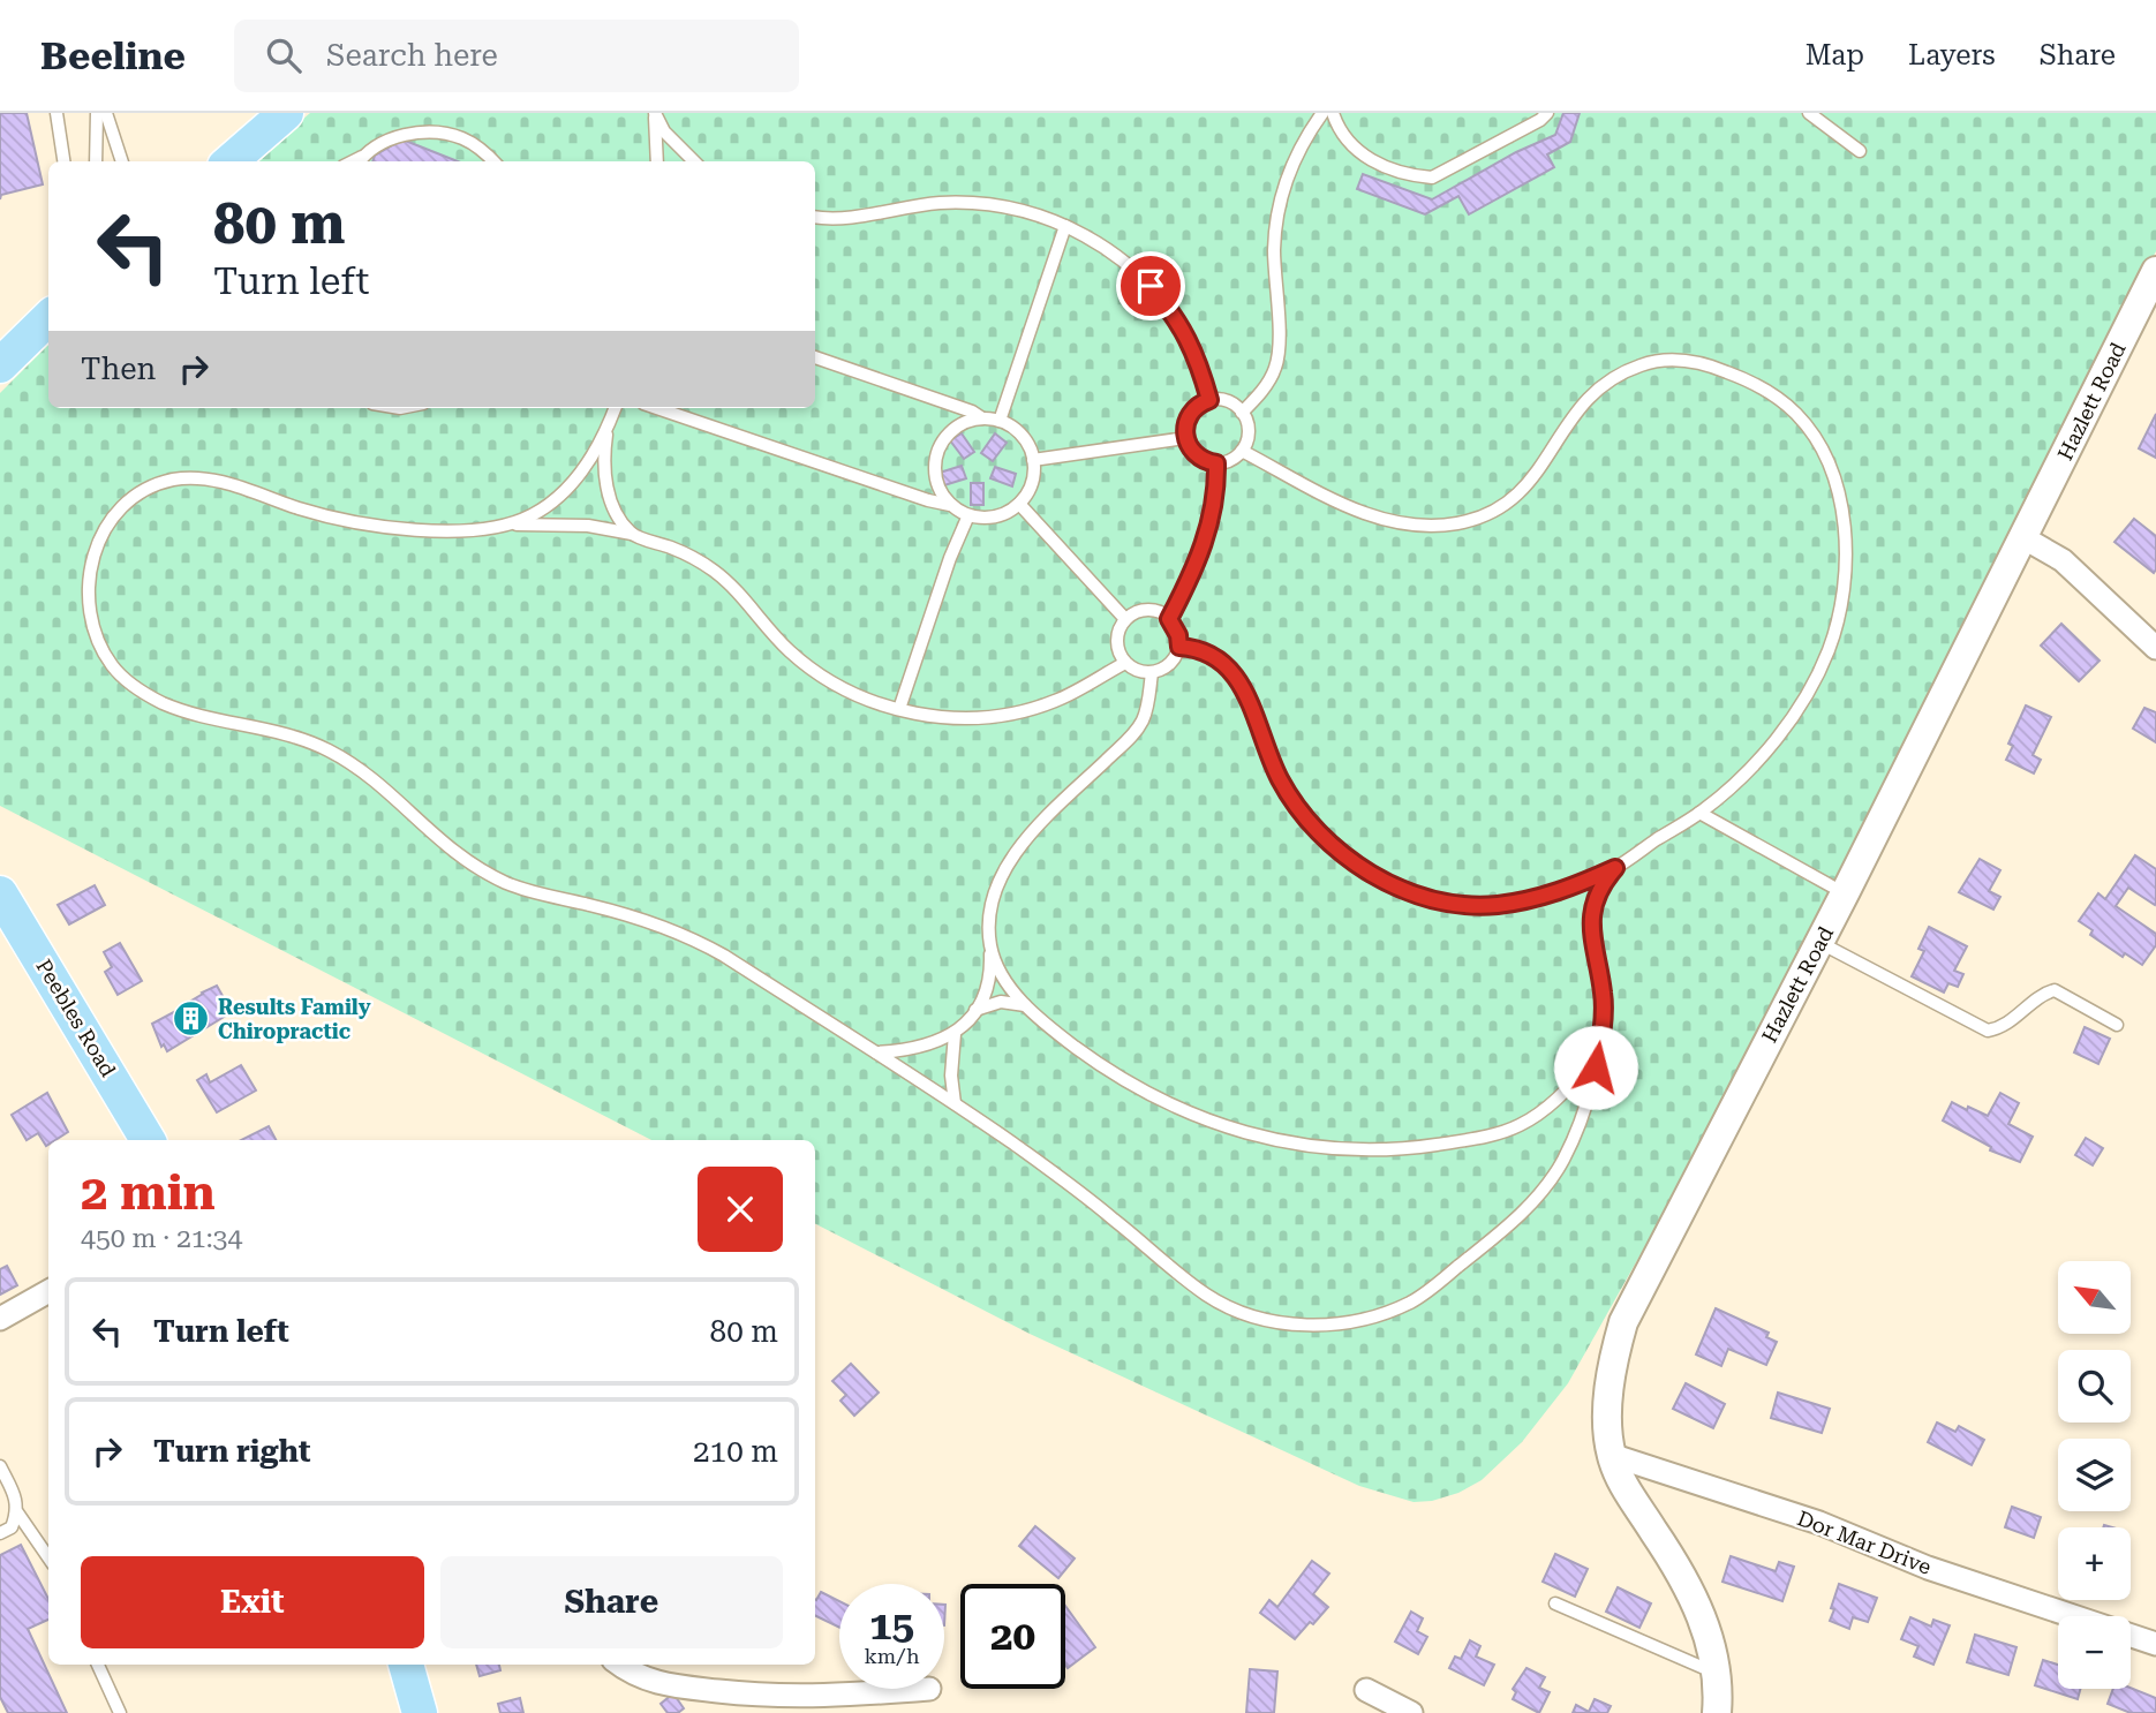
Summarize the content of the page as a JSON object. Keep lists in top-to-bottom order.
{
  "streets": {
    "main road": ["Peebles Road"],
    "street": ["Hazlett Road", "Dor Mar Drive"]
  },
  "crossings": [
    ["Hazlett Road", "Dor Mar Drive"]
  ],
  "places": {
    "building": ["Results Family Chiropractic"]
  },
  "north": "top left",
  "page": {
    "header": "Beeline",
    "search": "Search here",
    "nav": ["Map", "Layers", "Share"],
    "turn": ["80 m", "Turn left"],
    "then": "Then",
    "heading": ["2 min", "450 m · 21:34"],
    "map_buttons": ["+", "−"],
    "list": [
      {
        "name": "Turn left",
        "value": "80 m"
      },
      {
        "name": "Turn right",
        "value": "210 m"
      }
    ],
    "buttons": ["Exit", "Share"],
    "speed": "15 km/h",
    "limit": "20"
  }
}
